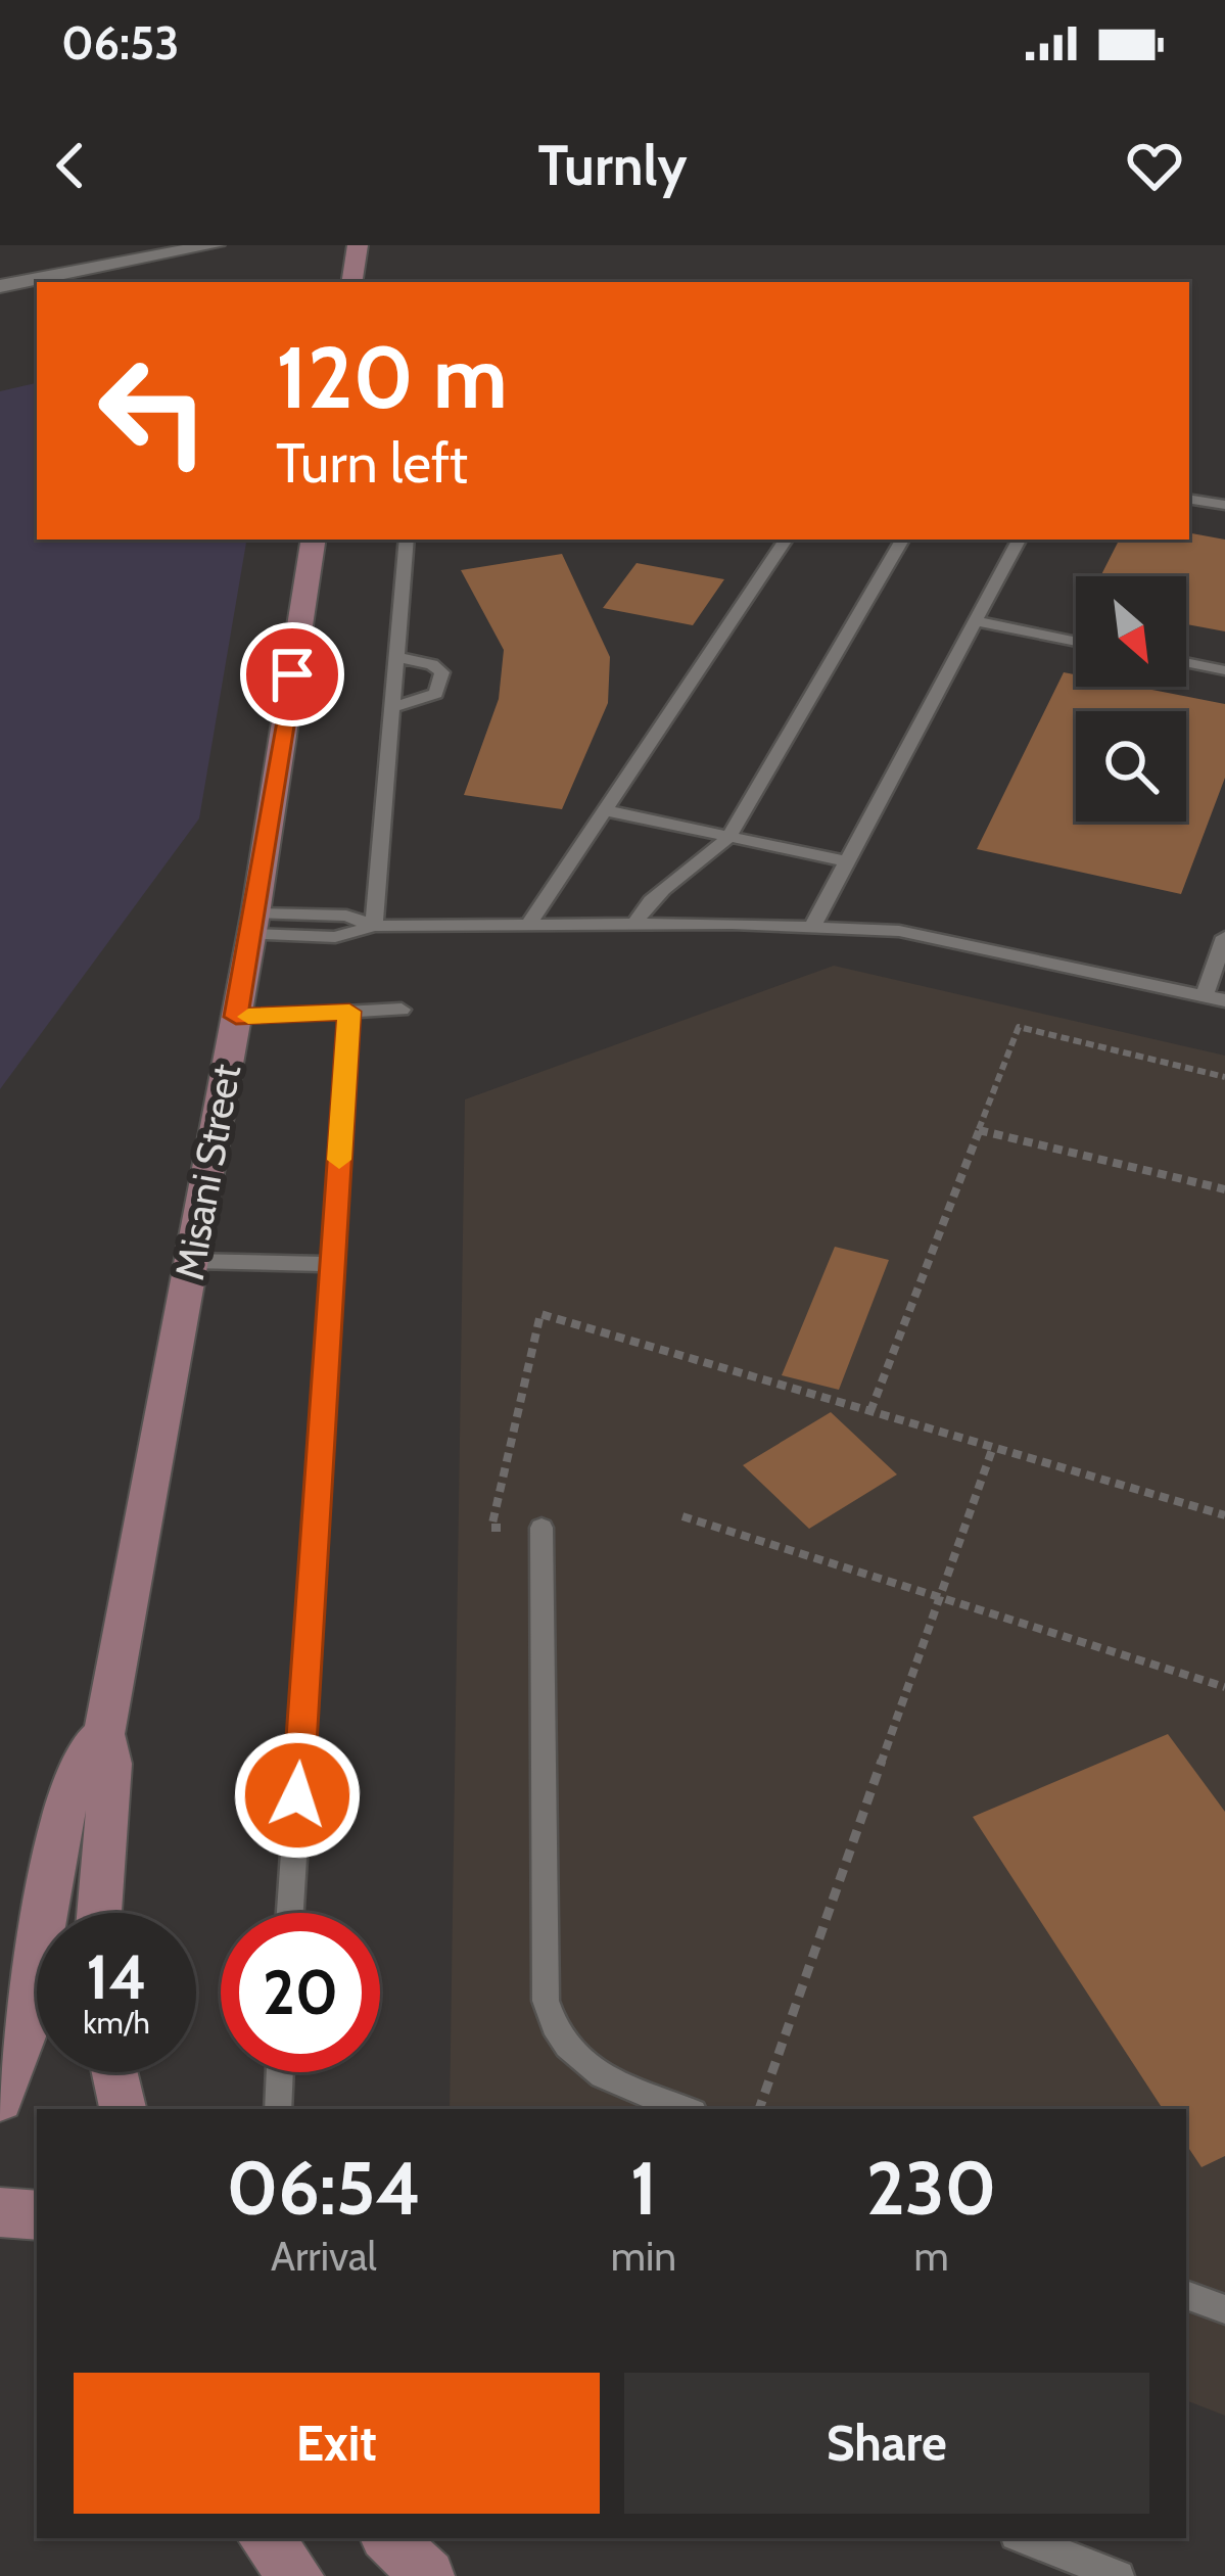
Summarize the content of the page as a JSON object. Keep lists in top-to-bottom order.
{
  "streets": {
    "street": ["Misani Street"]
  },
  "north": "bottom right",
  "page": {
    "status": "06:53",
    "header": "Turnly",
    "turn": ["120 m", "Turn left"],
    "speed": "14 km/h",
    "limit": "20",
    "eta": [
      "06:54",
      "Arrival",
      "1",
      "min",
      "230",
      "m"
    ],
    "buttons": ["Exit", "Share"]
  }
}
